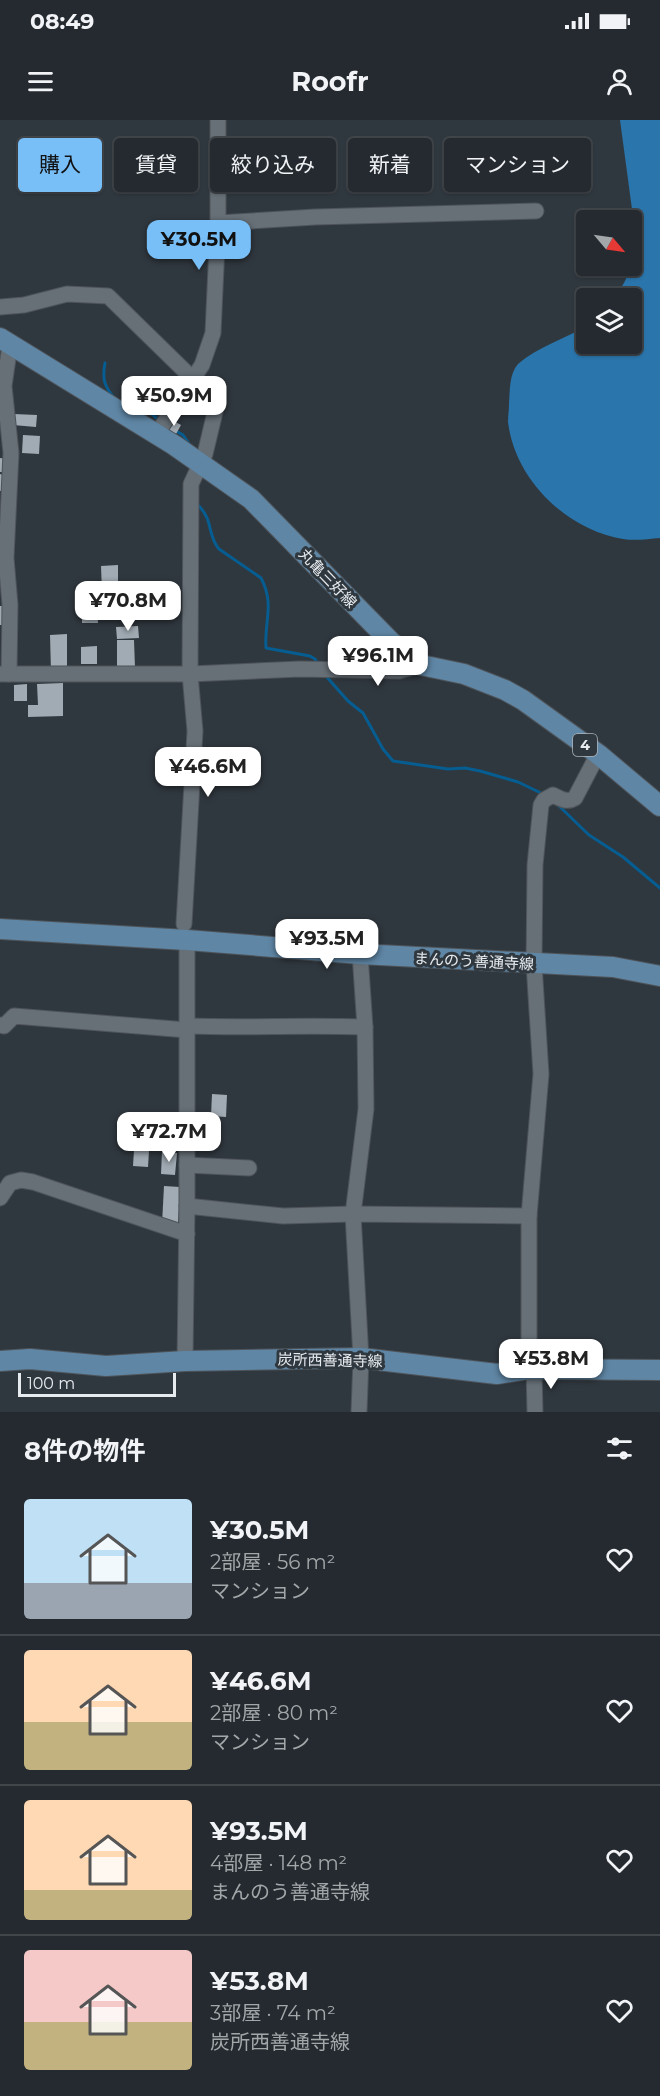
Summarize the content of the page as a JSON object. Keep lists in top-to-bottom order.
{
  "streets": {
    "main road": [
      "丸亀三好線",
      "4",
      "まんのう善通寺線",
      "炭所西善通寺線"
    ]
  },
  "scale_bar": "100 m",
  "north": "bottom right",
  "page": {
    "status": "08:49",
    "header": "Roofr",
    "chip": [
      "購入",
      "賃貸",
      "絞り込み",
      "新着",
      "マンション"
    ],
    "price": [
      "¥30.5M",
      "¥50.9M",
      "¥70.8M",
      "¥96.1M",
      "¥46.6M",
      "¥93.5M",
      "¥72.7M",
      "¥53.8M"
    ],
    "scale": "100 m",
    "heading": "8件の物件",
    "list": [
      {
        "name": "¥30.5M",
        "note": "2部屋 · 56 m² · マンション"
      },
      {
        "name": "¥46.6M",
        "note": "2部屋 · 80 m² · マンション"
      },
      {
        "name": "¥93.5M",
        "note": "4部屋 · 148 m² · まんのう善通寺線"
      },
      {
        "name": "¥53.8M",
        "note": "3部屋 · 74 m² · 炭所西善通寺線"
      }
    ]
  }
}
